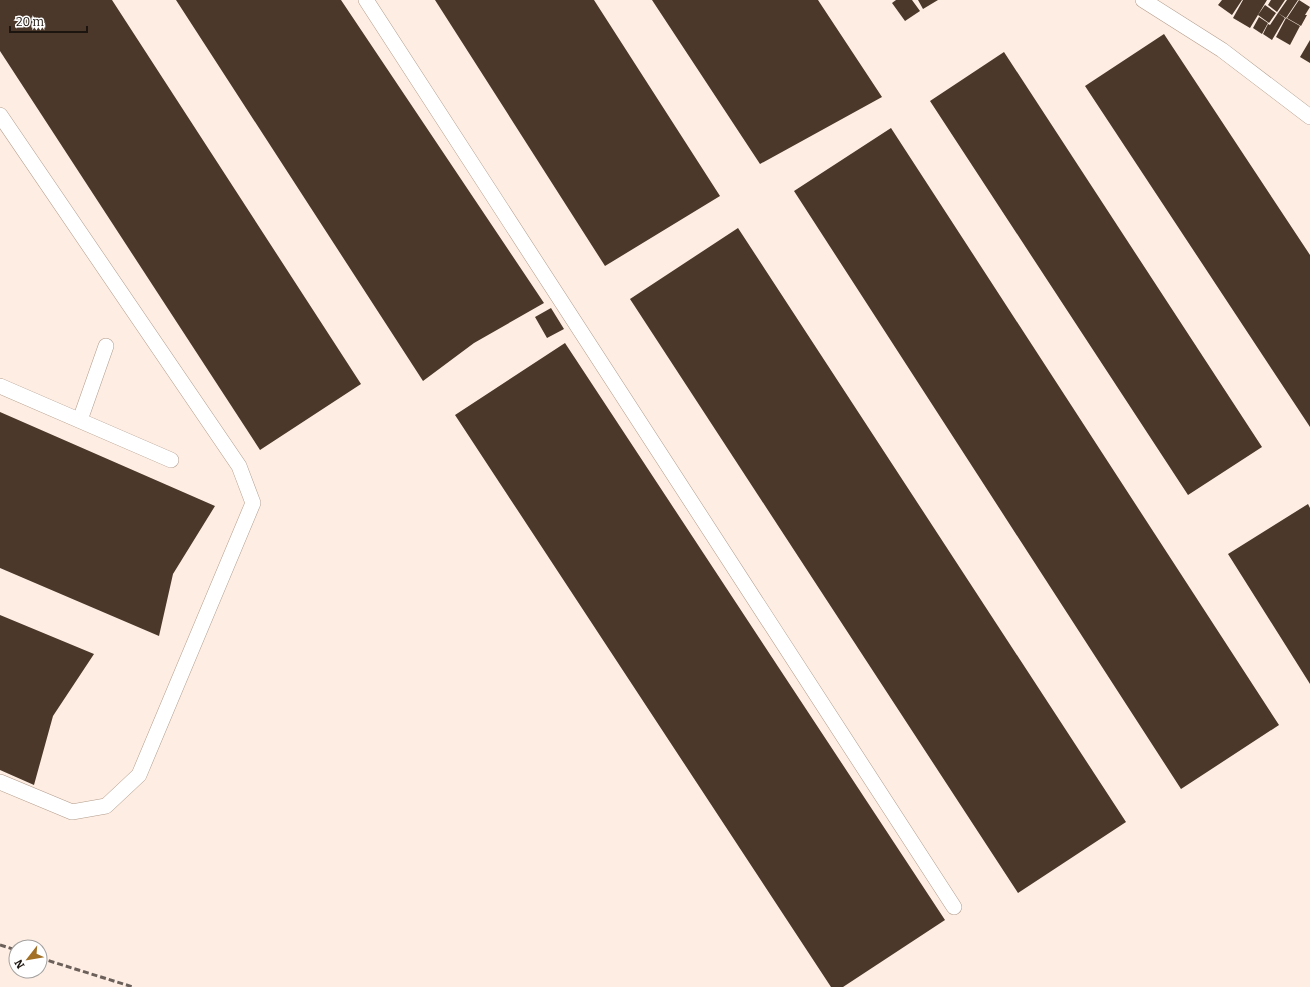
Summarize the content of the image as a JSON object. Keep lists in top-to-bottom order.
{
  "scale_bar": "20 m",
  "north": "bottom left"
}
